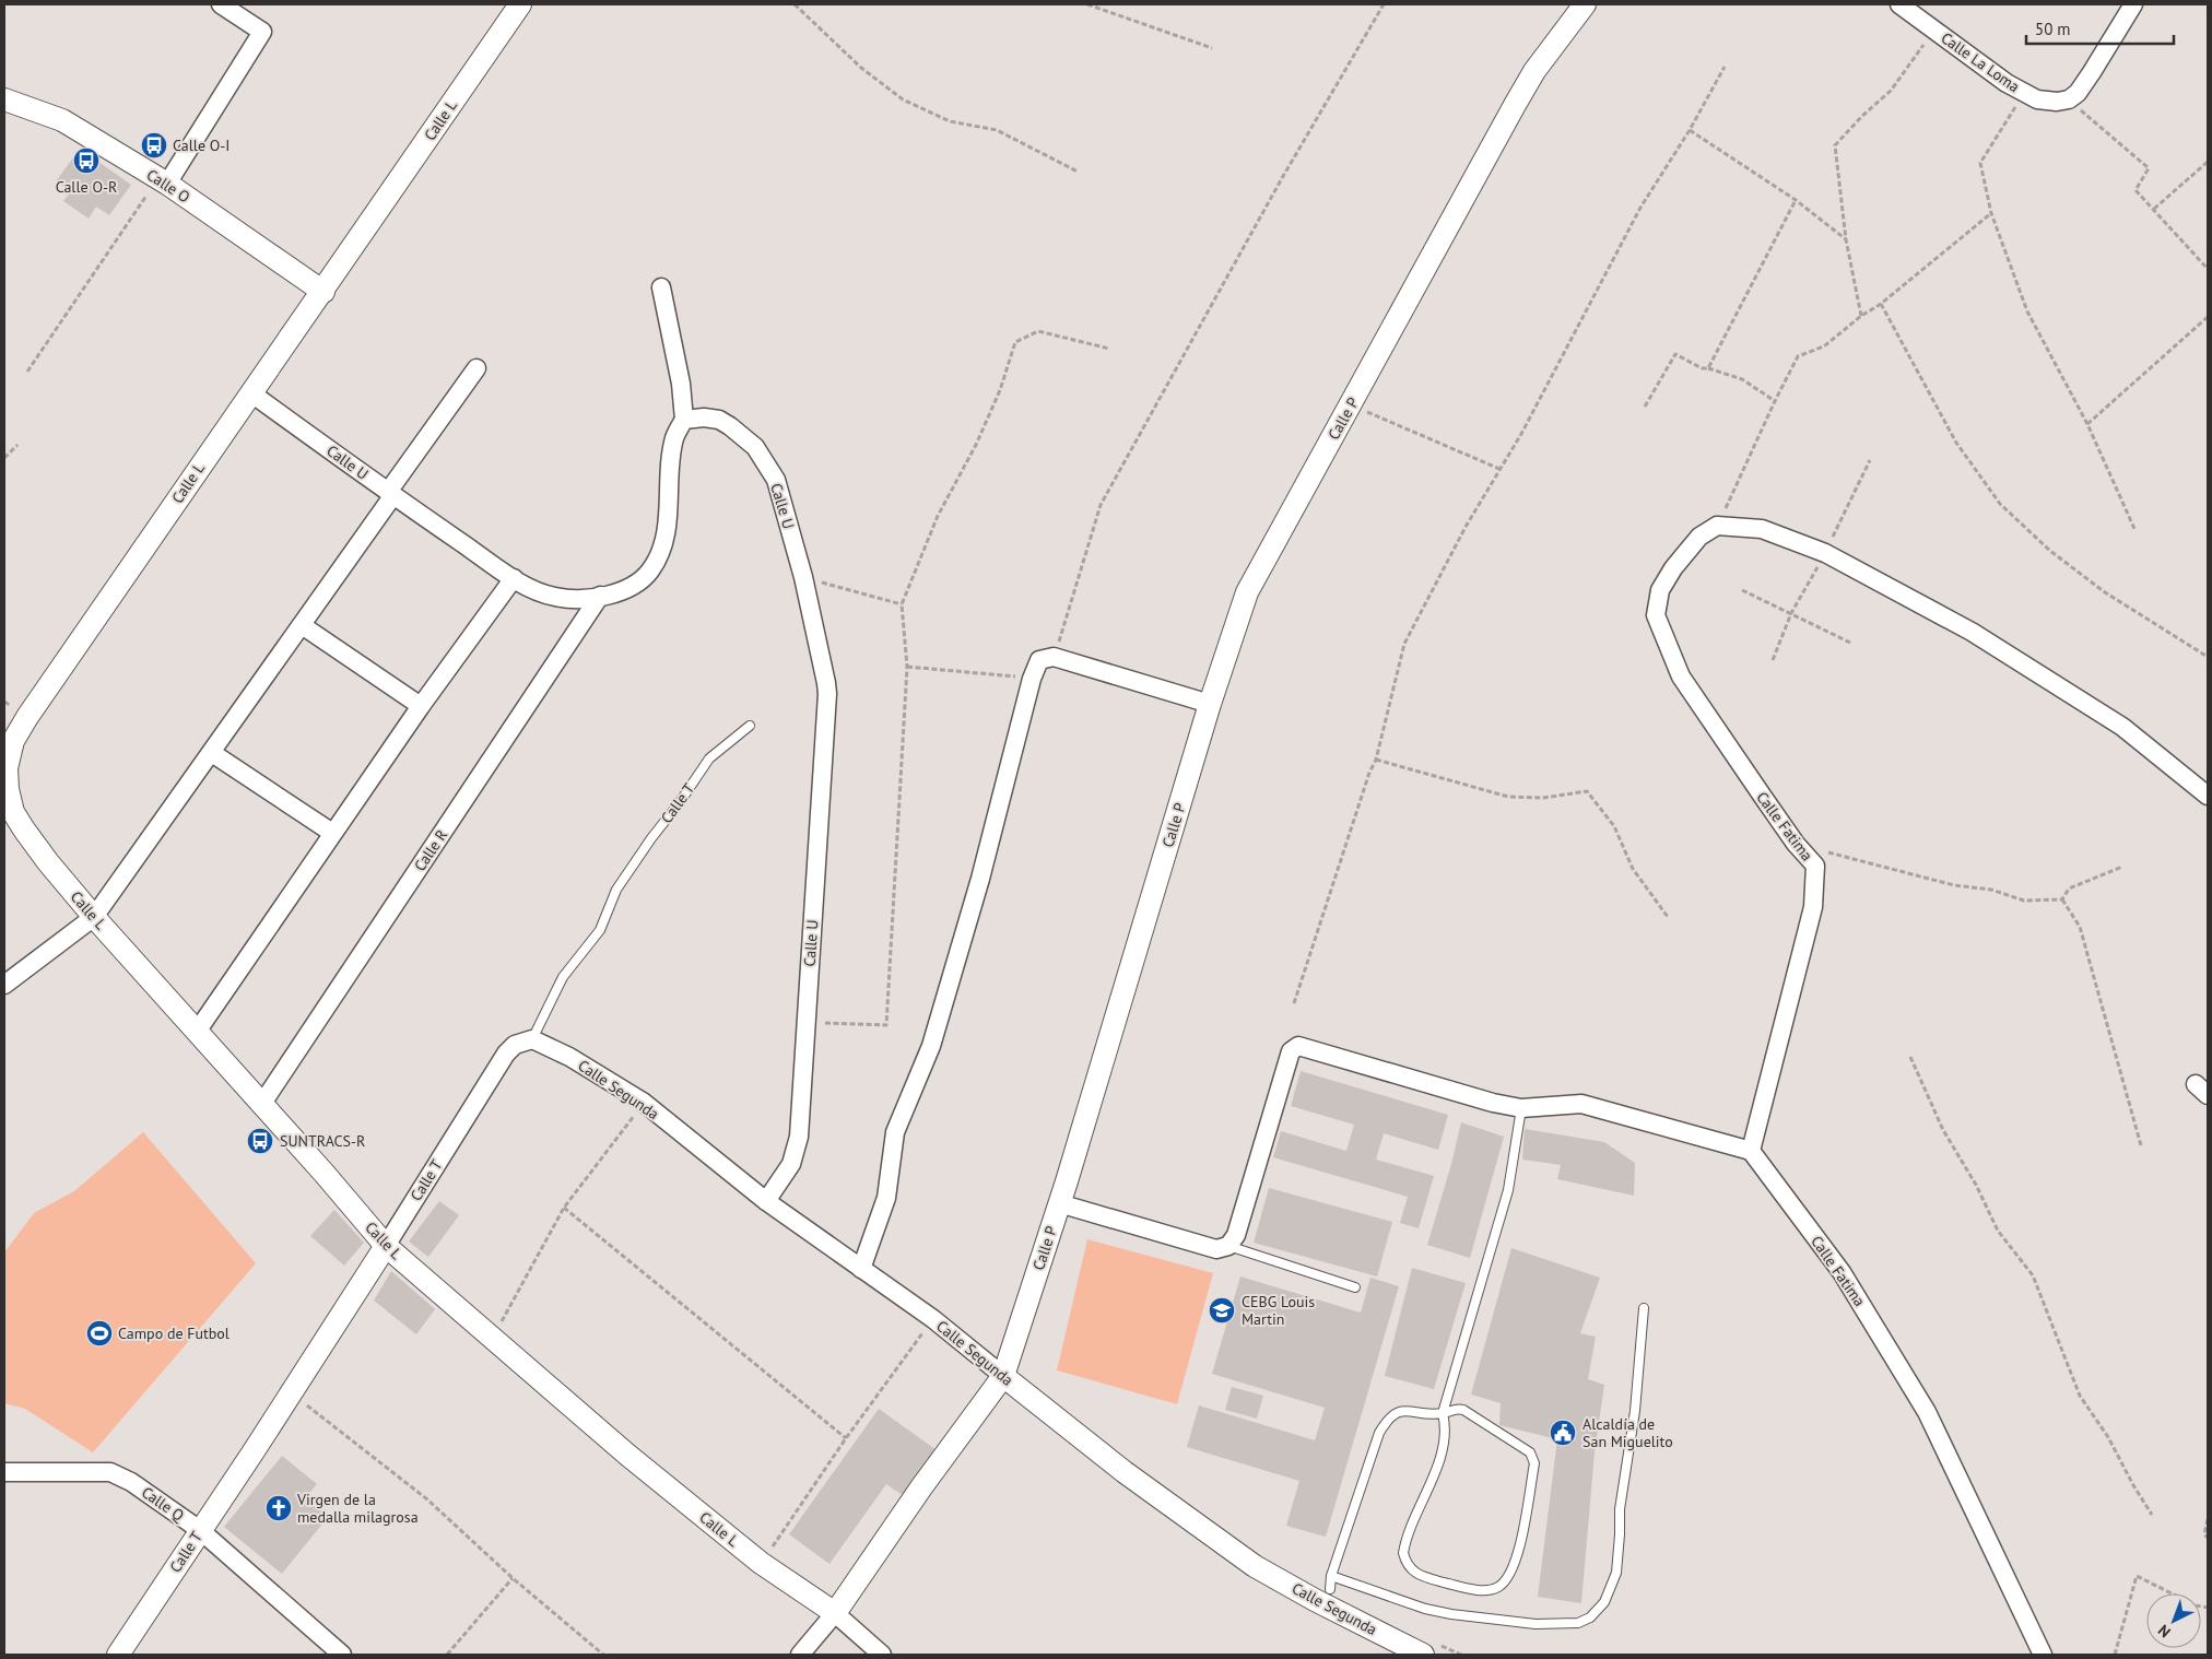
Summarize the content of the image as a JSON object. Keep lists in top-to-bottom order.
{
  "streets": {
    "street": [
      "Calle La Loma",
      "Calle L",
      "Calle O",
      "Calle P",
      "Calle U",
      "Calle T",
      "Calle Fatima",
      "Calle R",
      "Calle Segunda",
      "Calle Q"
    ]
  },
  "crossings": [
    ["Calle L", "Calle O"],
    ["Calle L", "Calle P"],
    ["Calle L", "Calle U"],
    ["Calle L", "Calle T"],
    ["Calle L", "Calle R"],
    ["Calle P", "Calle Segunda"],
    ["Calle U", "Calle R"],
    ["Calle U", "Calle Segunda"],
    ["Calle T", "Calle Segunda"],
    ["Calle T", "Calle Q"]
  ],
  "places": {
    "bus stop": ["Calle O-I", "Calle O-R", "SUNTRACS-R"],
    "school or university": ["CEBG Louis Martin"],
    "sports": ["Campo de Futbol"],
    "public building": ["Alcaldía de San Miguelito"],
    "church": ["Virgen de la medalla milagrosa"]
  },
  "scale_bar": "50 m",
  "north": "bottom left"
}
